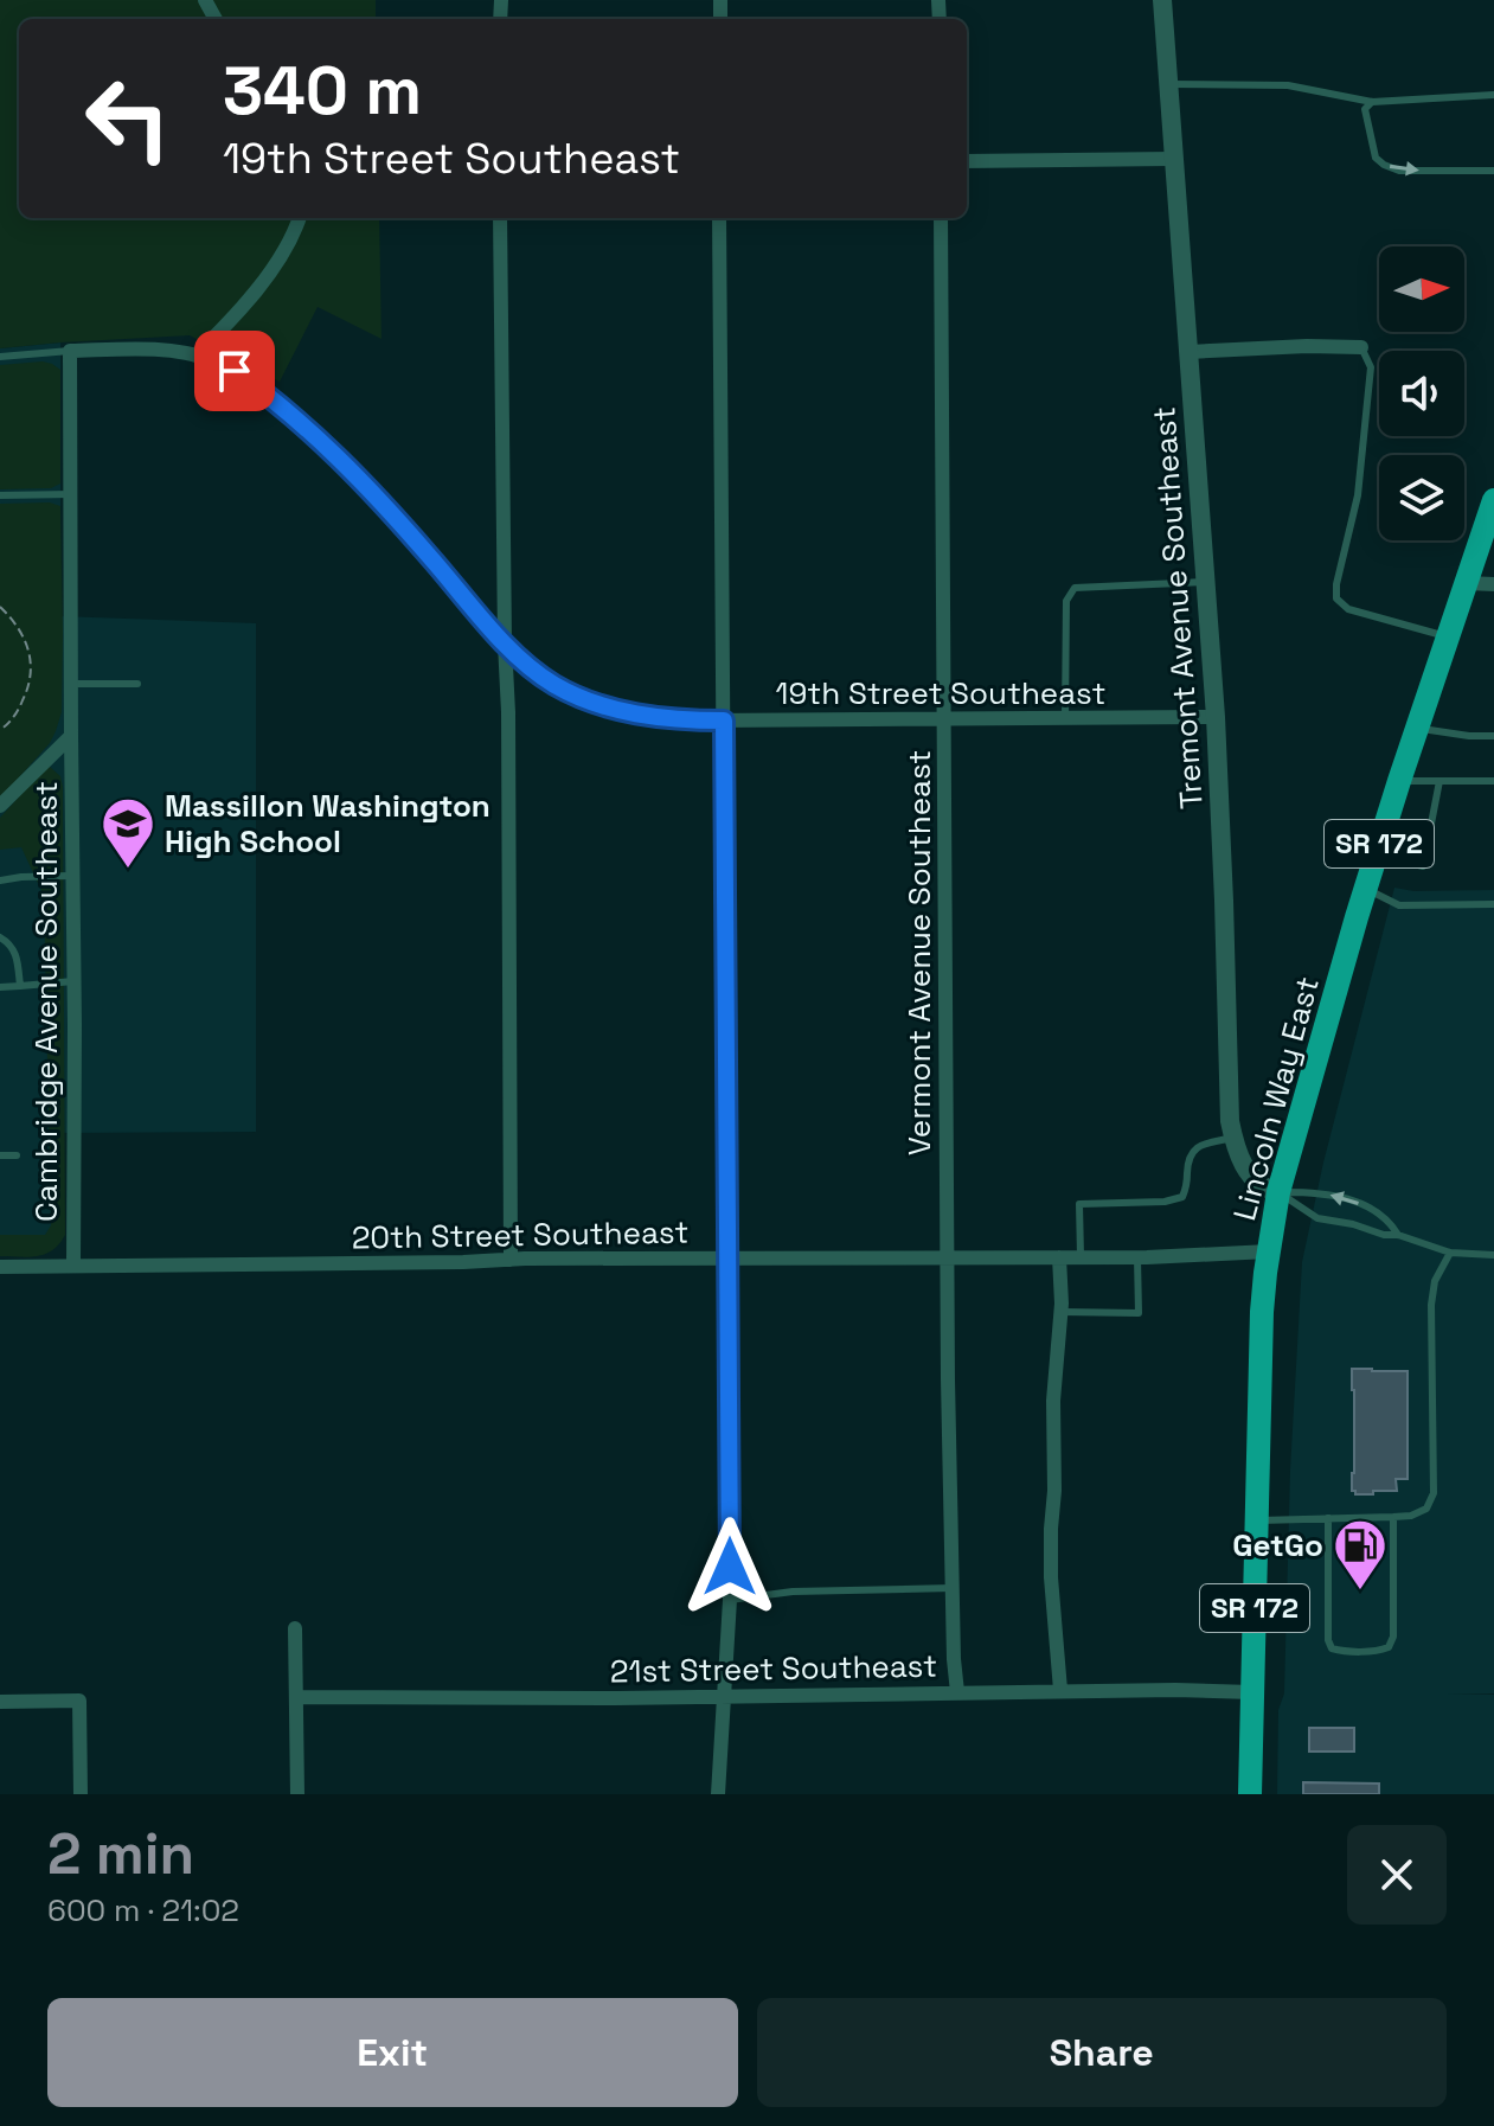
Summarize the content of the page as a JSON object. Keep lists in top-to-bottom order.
{
  "streets": {
    "main road": ["SR 172", "Lincoln Way East"],
    "street": [
      "Tremont Avenue Southeast",
      "19th Street Southeast",
      "Vermont Avenue Southeast",
      "Cambridge Avenue Southeast",
      "20th Street Southeast",
      "21st Street Southeast"
    ]
  },
  "crossings": [
    ["Tremont Avenue Southeast", "19th Street Southeast"],
    ["Tremont Avenue Southeast", "Lincoln Way East"],
    ["19th Street Southeast", "Vermont Avenue Southeast"],
    ["19th Street Southeast", "Cambridge Avenue Southeast"],
    ["Vermont Avenue Southeast", "20th Street Southeast"],
    ["Vermont Avenue Southeast", "21st Street Southeast"],
    ["Cambridge Avenue Southeast", "20th Street Southeast"],
    ["Lincoln Way East", "20th Street Southeast"],
    ["Lincoln Way East", "21st Street Southeast"]
  ],
  "places": {
    "school or university": ["Massillon Washington High School"],
    "fuel station": ["GetGo"]
  },
  "north": "right",
  "page": {
    "turn": ["340 m", "19th Street Southeast"],
    "heading": ["2 min", "600 m · 21:02"],
    "buttons": ["Exit", "Share"]
  }
}
